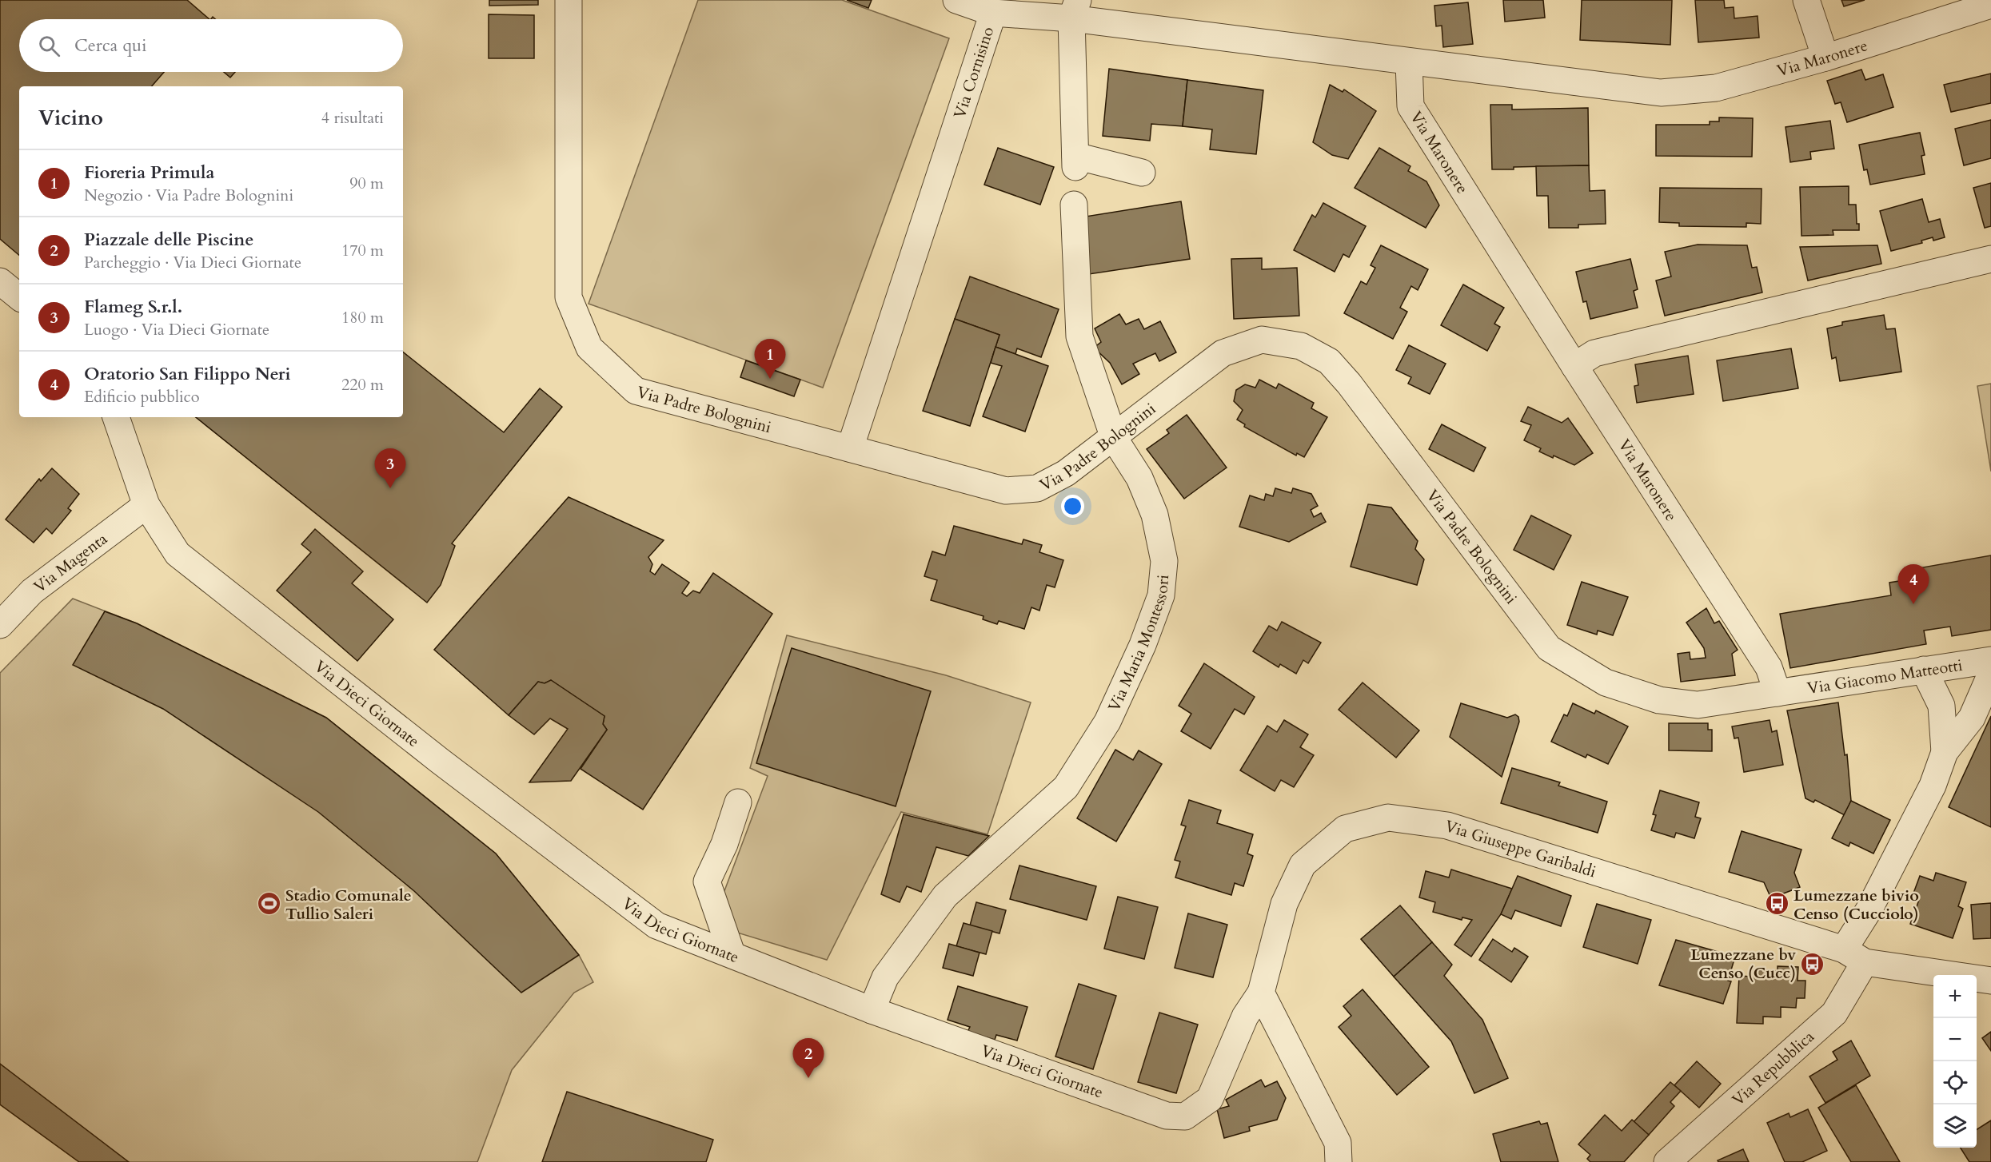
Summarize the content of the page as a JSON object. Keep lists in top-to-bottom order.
{
  "streets": {
    "street": [
      "Via Maronere",
      "Via Cornisino",
      "Via Padre Bolognini",
      "Via Magenta",
      "Via Maria Montessori",
      "Via Giacomo Matteotti",
      "Via Dieci Giornate",
      "Via Giuseppe Garibaldi",
      "Via Repubblica"
    ]
  },
  "crossings": [
    ["Via Maronere", "Via Cornisino"],
    ["Via Maronere", "Via Padre Bolognini"],
    ["Via Maronere", "Via Giacomo Matteotti"],
    ["Via Cornisino", "Via Padre Bolognini"],
    ["Via Padre Bolognini", "Via Maria Montessori"],
    ["Via Padre Bolognini", "Via Giacomo Matteotti"],
    ["Via Magenta", "Via Dieci Giornate"],
    ["Via Maria Montessori", "Via Dieci Giornate"],
    ["Via Dieci Giornate", "Via Giuseppe Garibaldi"],
    ["Via Giuseppe Garibaldi", "Via Repubblica"]
  ],
  "places": {
    "sports": ["Stadio Comunale Tullio Saleri"],
    "bus stop": ["Lumezzane bivio Censo (Cucciolo)", "Lumezzane bv Censo (Cucc)"]
  },
  "page": {
    "search": "Cerca qui",
    "heading": ["Vicino", "4 risultati"],
    "list": [
      {
        "mark": "1",
        "name": "Fioreria Primula",
        "note": "Negozio · Via Padre Bolognini",
        "value": "90 m"
      },
      {
        "mark": "2",
        "name": "Piazzale delle Piscine",
        "note": "Parcheggio · Via Dieci Giornate",
        "value": "170 m"
      },
      {
        "mark": "3",
        "name": "Flameg S.r.l.",
        "note": "Luogo · Via Dieci Giornate",
        "value": "180 m"
      },
      {
        "mark": "4",
        "name": "Oratorio San Filippo Neri",
        "note": "Edificio pubblico",
        "value": "220 m"
      }
    ],
    "pins": [
      "1",
      "3",
      "4",
      "2"
    ],
    "map_buttons": ["+", "−"]
  }
}
